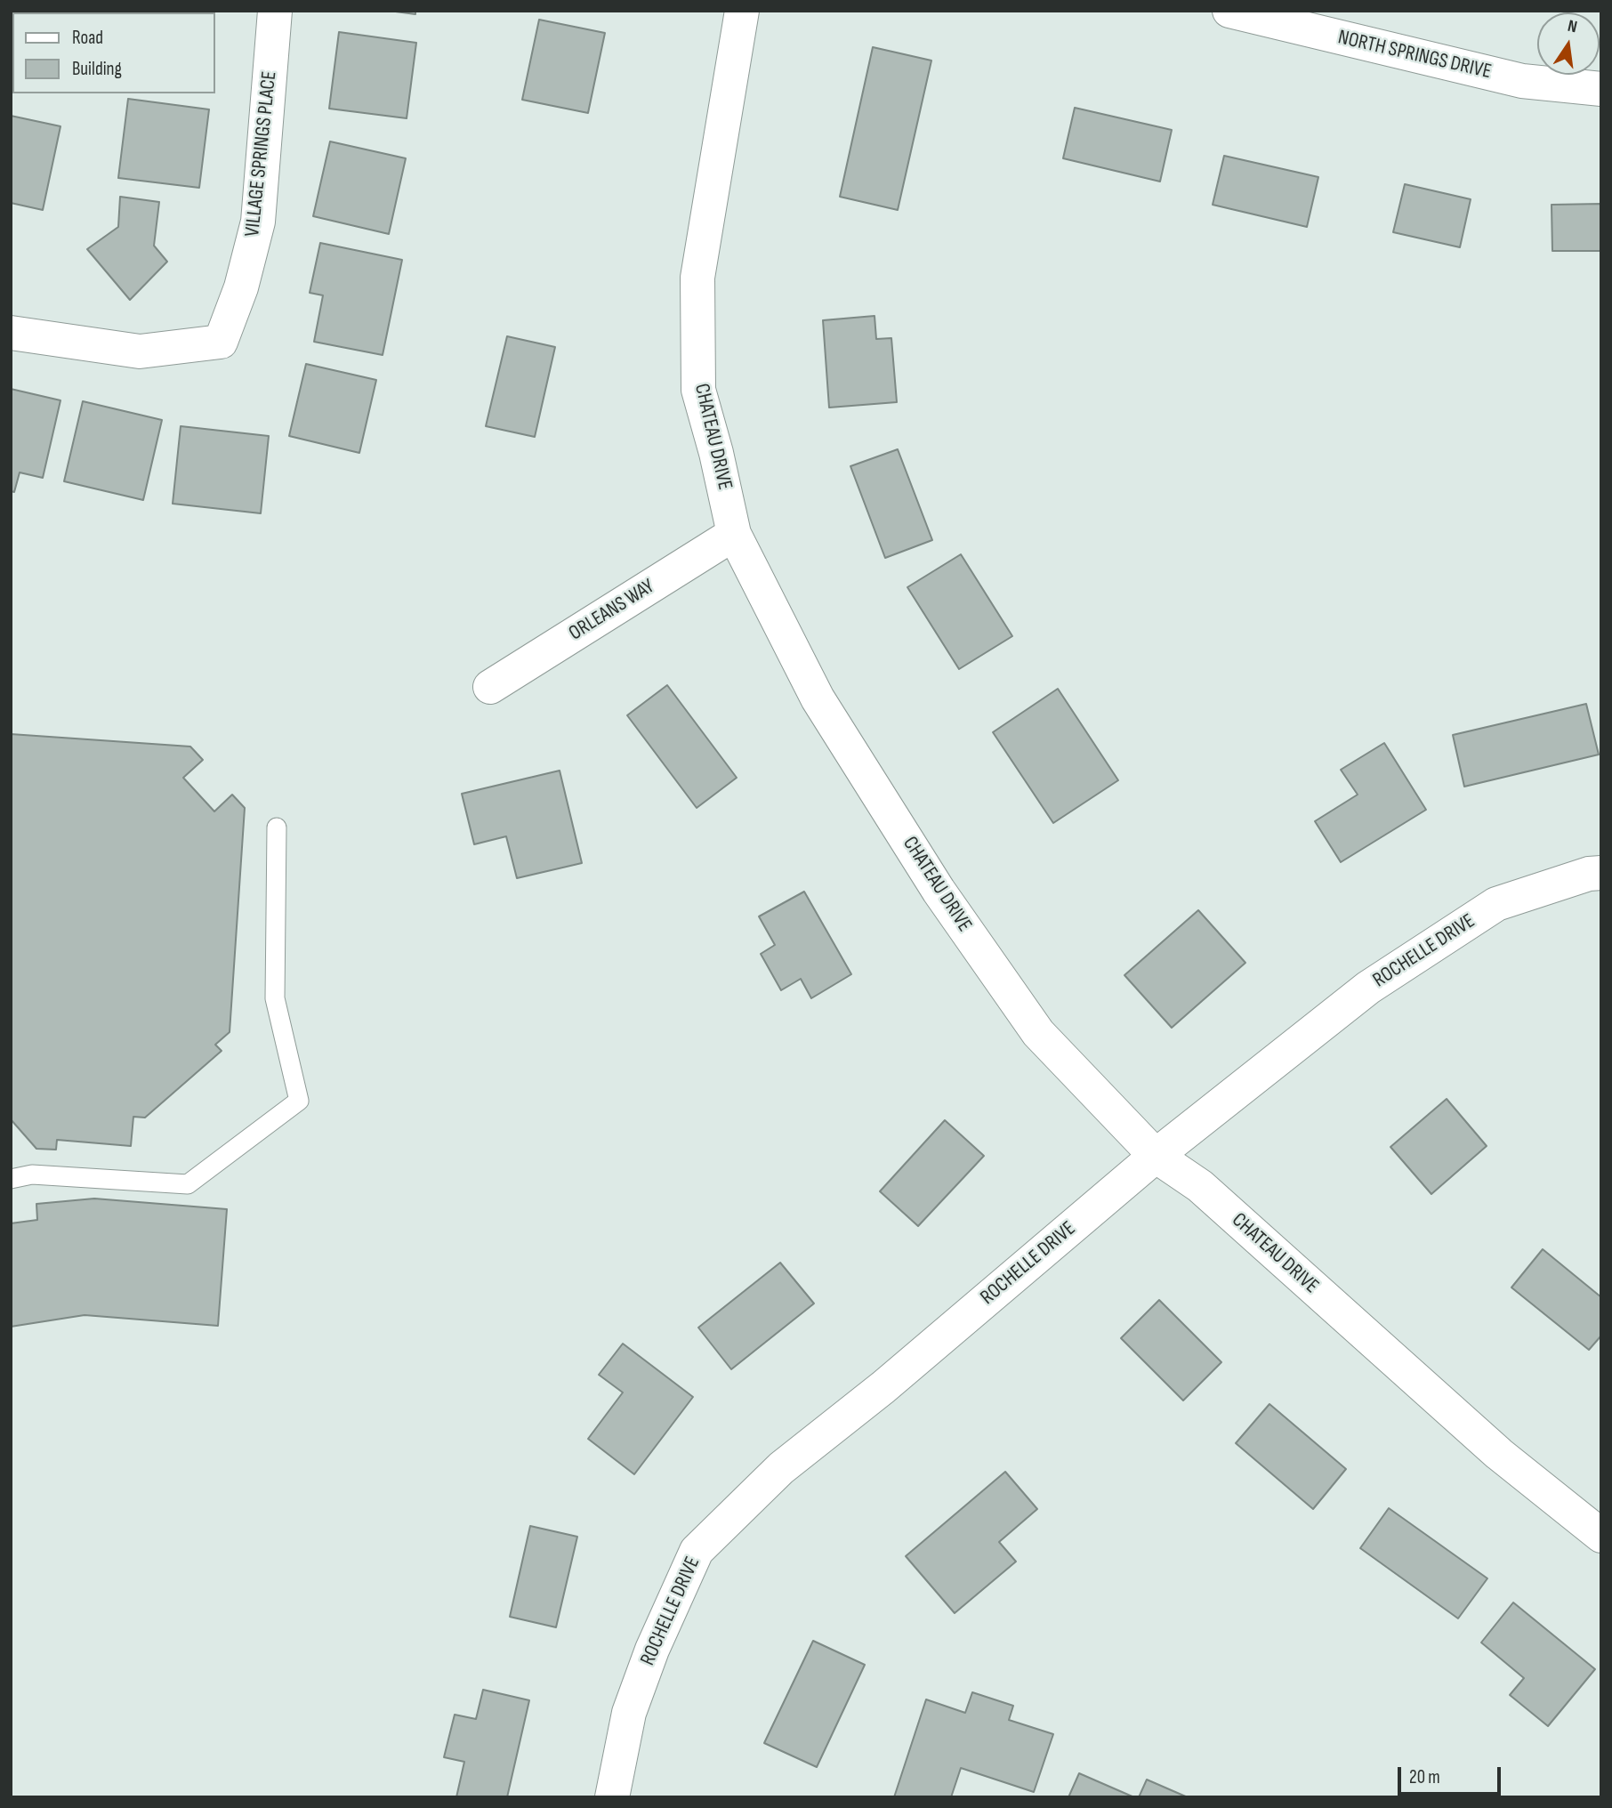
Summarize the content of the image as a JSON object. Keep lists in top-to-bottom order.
{
  "streets": {
    "street": [
      "NORTH SPRINGS DRIVE",
      "VILLAGE SPRINGS PLACE",
      "CHATEAU DRIVE",
      "ORLEANS WAY",
      "ROCHELLE DRIVE"
    ]
  },
  "crossings": [
    ["CHATEAU DRIVE", "ORLEANS WAY"],
    ["CHATEAU DRIVE", "ROCHELLE DRIVE"]
  ],
  "legend": ["Road", "Building"],
  "scale_bar": "20 m",
  "north": "top"
}
